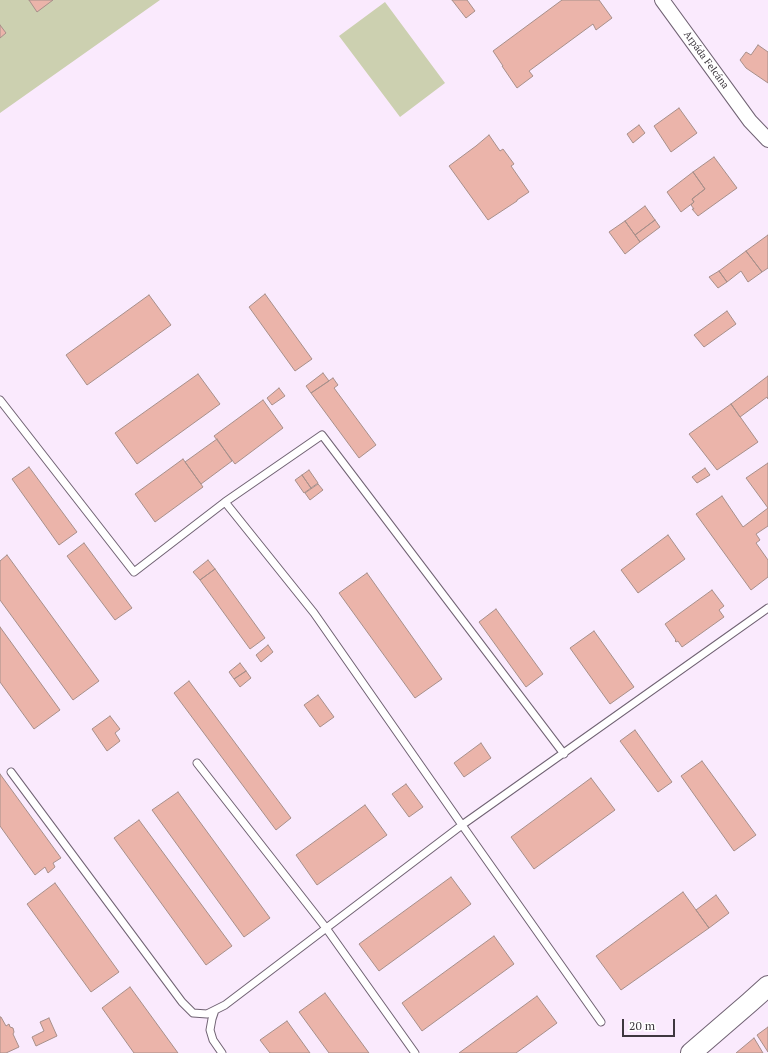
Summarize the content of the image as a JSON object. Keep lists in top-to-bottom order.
{
  "streets": {
    "street": ["Arpáda Felcána"]
  },
  "scale_bar": "20 m"
}
